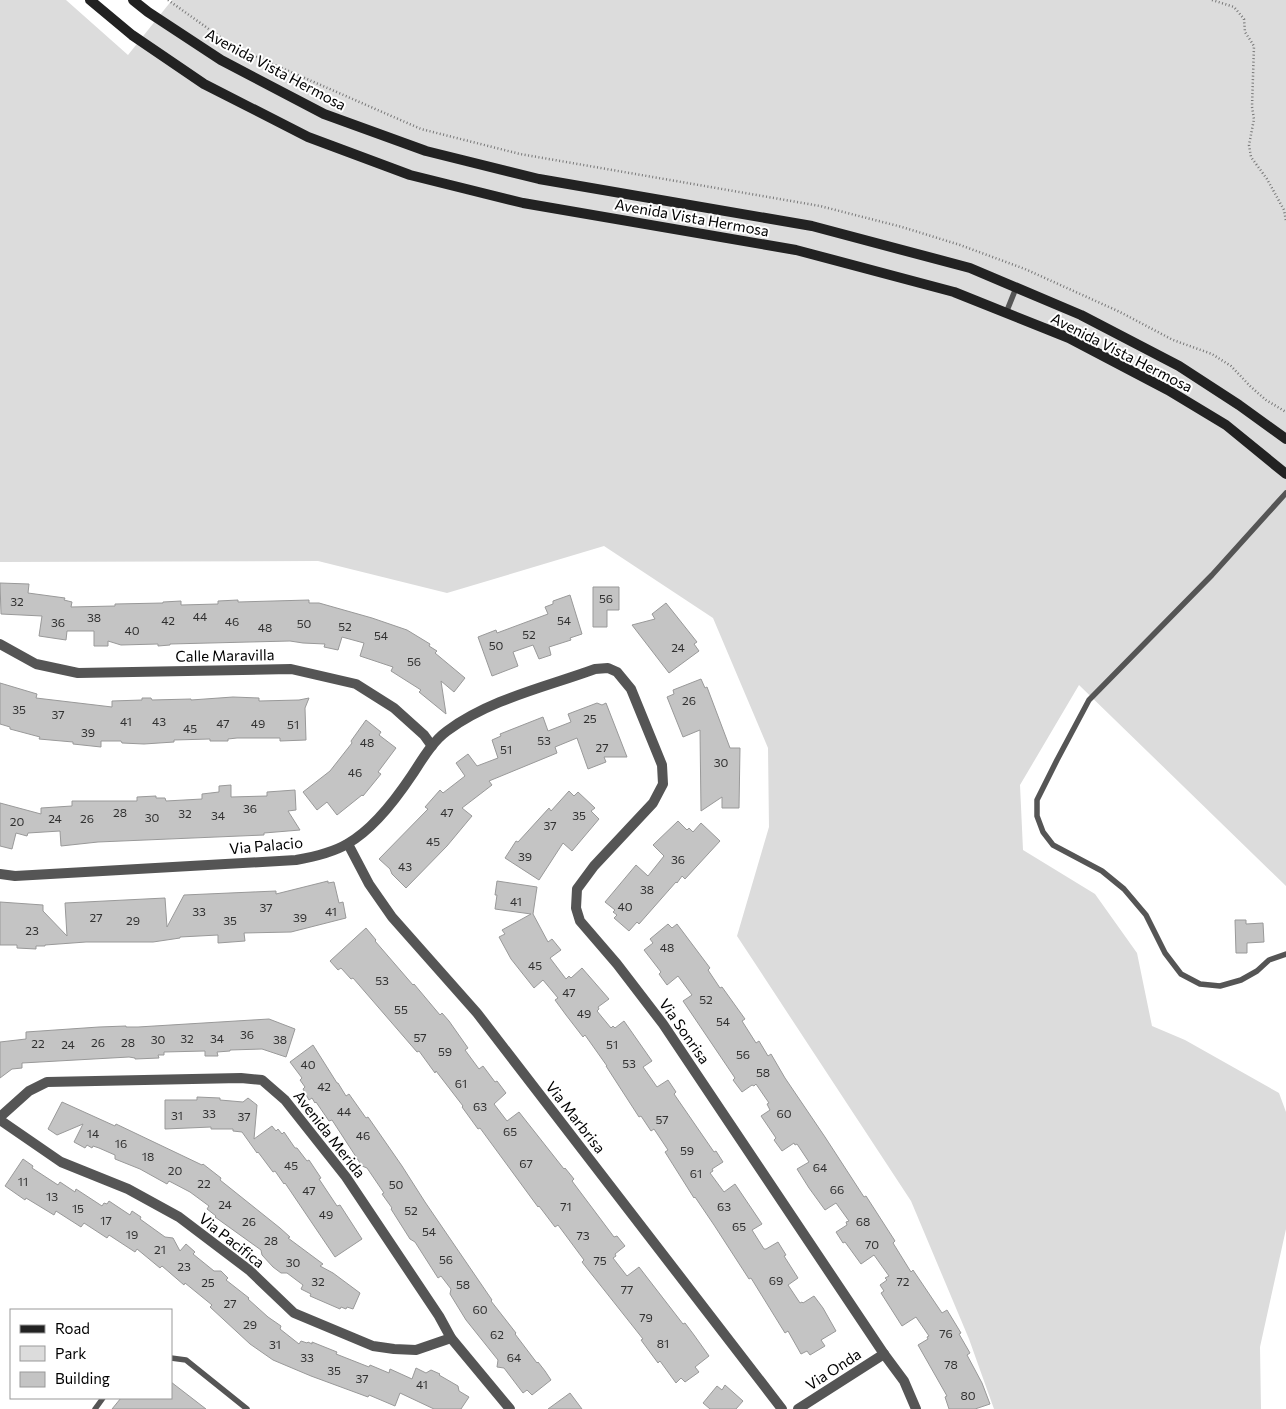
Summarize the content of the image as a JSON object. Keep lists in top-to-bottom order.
{
  "streets": {
    "main road": ["Avenida Vista Hermosa"],
    "street": [
      "Calle Maravilla",
      "Via Palacio",
      "Via Sonrisa",
      "Via Marbrisa",
      "Avenida Merida",
      "Via Pacifica",
      "Via Onda"
    ]
  },
  "crossings": [
    ["Calle Maravilla", "Via Palacio"],
    ["Via Palacio", "Via Sonrisa"],
    ["Via Palacio", "Via Marbrisa"],
    ["Via Sonrisa", "Via Onda"],
    ["Avenida Merida", "Via Pacifica"]
  ],
  "house_numbers": [
    "56",
    "32",
    "44",
    "38",
    "42",
    "54",
    "46",
    "36",
    "50",
    "52",
    "48",
    "40",
    "52",
    "54",
    "50",
    "24",
    "56",
    "26",
    "35",
    "37",
    "25",
    "41",
    "43",
    "47",
    "49",
    "51",
    "45",
    "39",
    "53",
    "48",
    "27",
    "51",
    "30",
    "46",
    "36",
    "28",
    "47",
    "32",
    "34",
    "35",
    "30",
    "24",
    "26",
    "20",
    "37",
    "45",
    "39",
    "36",
    "43",
    "38",
    "41",
    "40",
    "37",
    "33",
    "41",
    "27",
    "39",
    "29",
    "35",
    "23",
    "48",
    "45",
    "53",
    "47",
    "52",
    "55",
    "49",
    "54",
    "36",
    "57",
    "32",
    "34",
    "30",
    "38",
    "26",
    "28",
    "22",
    "24",
    "51",
    "59",
    "56",
    "53",
    "40",
    "58",
    "61",
    "42",
    "63",
    "44",
    "33",
    "60",
    "31",
    "37",
    "57",
    "65",
    "14",
    "46",
    "16",
    "59",
    "18",
    "67",
    "45",
    "64",
    "20",
    "61",
    "11",
    "22",
    "50",
    "66",
    "47",
    "13",
    "24",
    "71",
    "63",
    "15",
    "52",
    "49",
    "17",
    "26",
    "68",
    "65",
    "54",
    "19",
    "73",
    "28",
    "70",
    "21",
    "56",
    "75",
    "30",
    "23",
    "69",
    "32",
    "72",
    "25",
    "58",
    "77",
    "27",
    "60",
    "79",
    "29",
    "76",
    "62",
    "81",
    "31",
    "33",
    "64",
    "78",
    "35",
    "37",
    "41",
    "80"
  ],
  "legend": ["Road", "Park", "Building"]
}
